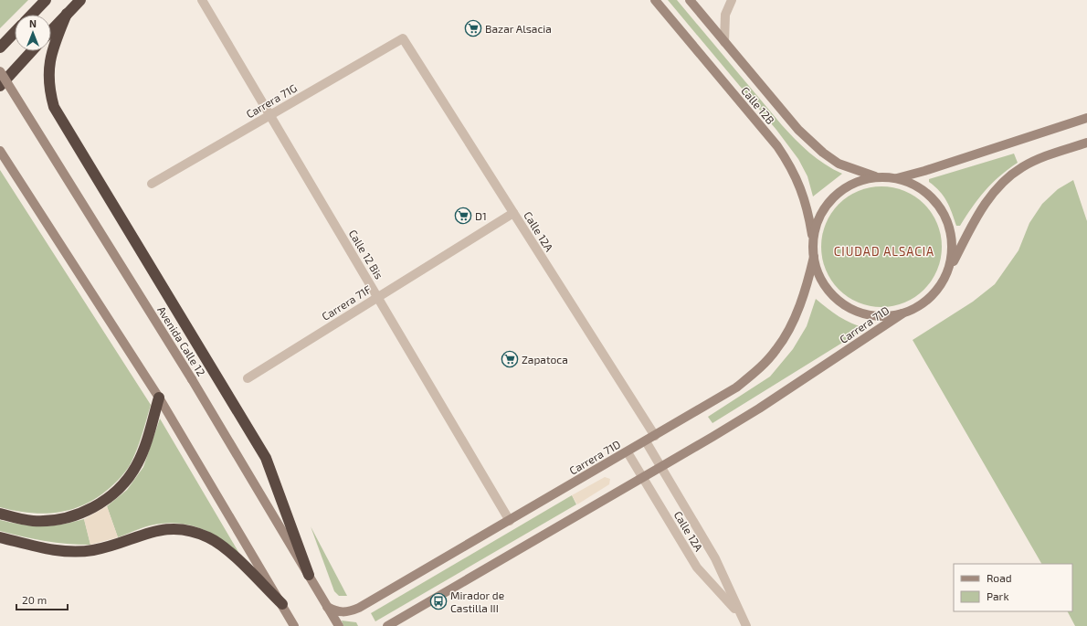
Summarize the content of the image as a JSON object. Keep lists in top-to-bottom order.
{
  "streets": {
    "street": [
      "Carrera 71G",
      "Calle 12B",
      "Calle 12A",
      "Calle 12 Bis",
      "Carrera 71F",
      "Carrera 71D",
      "Avenida Calle 12"
    ]
  },
  "crossings": [
    ["Carrera 71G", "Calle 12A"],
    ["Carrera 71G", "Calle 12 Bis"],
    ["Calle 12A", "Carrera 71F"],
    ["Calle 12A", "Carrera 71D"],
    ["Calle 12 Bis", "Carrera 71F"],
    ["Calle 12 Bis", "Carrera 71D"],
    ["Carrera 71D", "Avenida Calle 12"]
  ],
  "districts": ["CIUDAD ALSACIA"],
  "places": {
    "supermarket": ["Bazar Alsacia", "D1", "Zapatoca"],
    "bus stop": ["Mirador de Castilla III"]
  },
  "legend": ["Road", "Park"],
  "scale_bar": "20 m",
  "north": "top"
}
